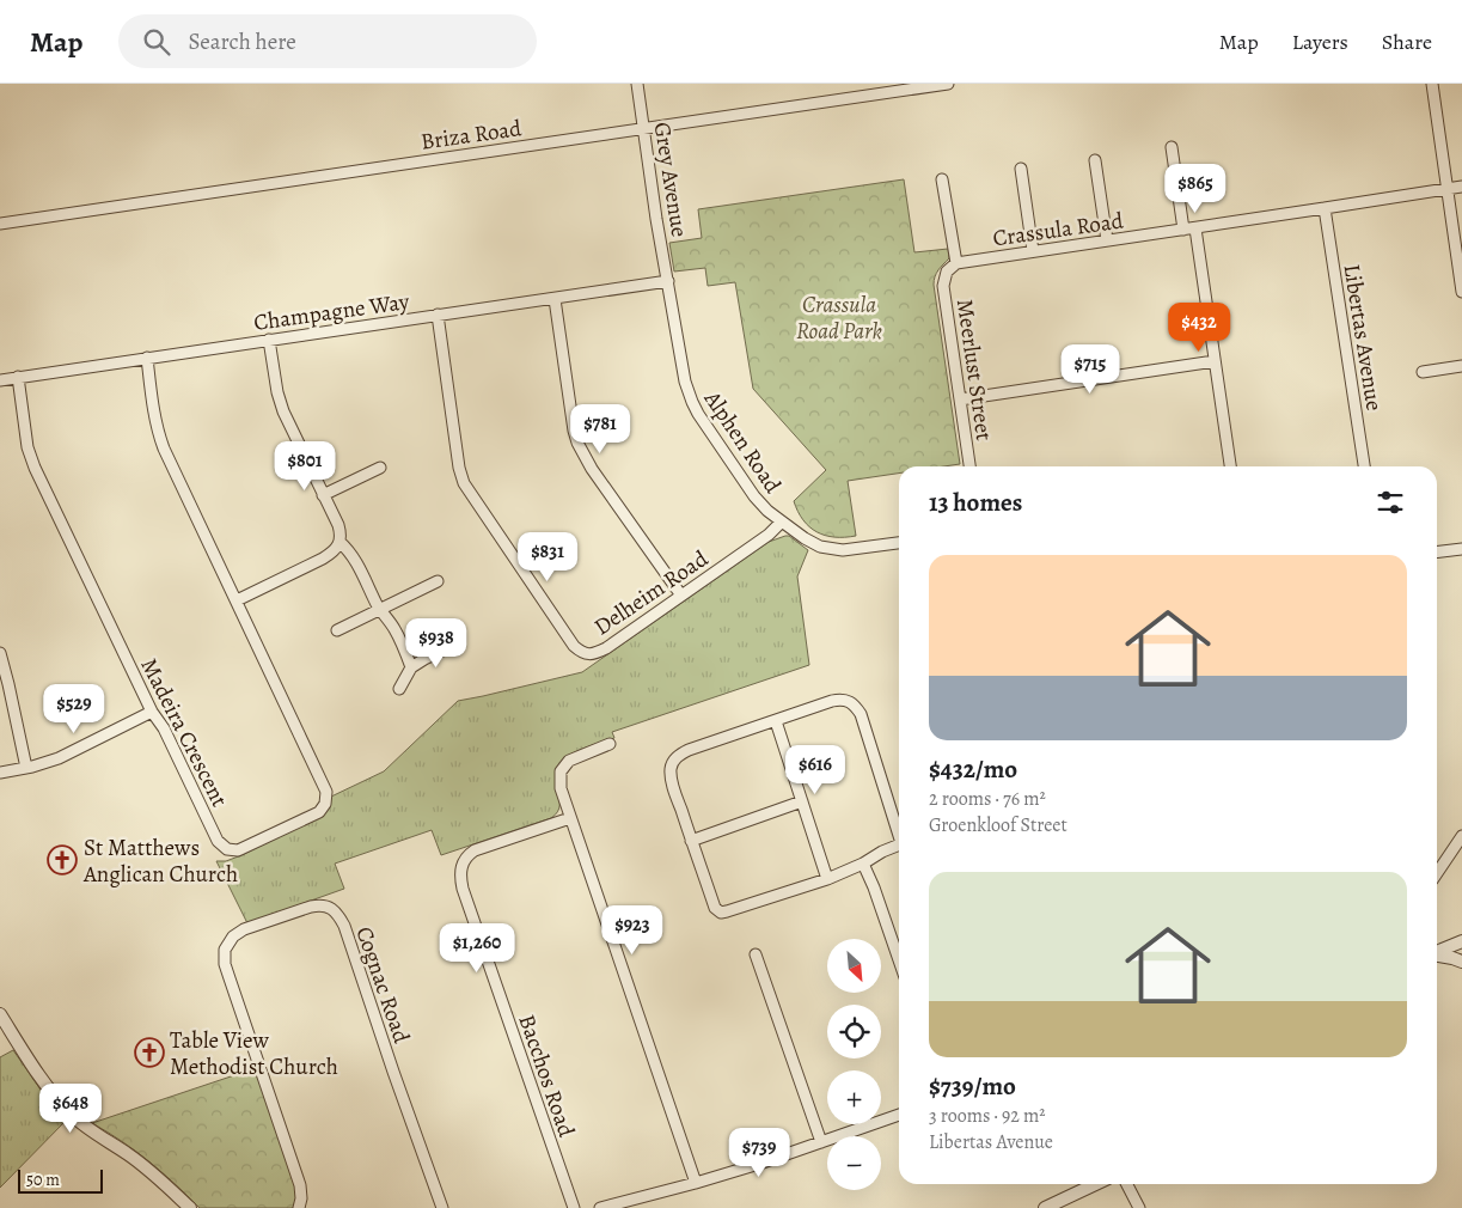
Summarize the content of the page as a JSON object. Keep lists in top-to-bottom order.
{
  "streets": {
    "street": [
      "Briza Road",
      "Grey Avenue",
      "Crassula Road",
      "Champagne Way",
      "Libertas Avenue",
      "Meerlust Street",
      "Alphen Road",
      "Delheim Road",
      "Madeira Crescent",
      "Cognac Road",
      "Bacchos Road"
    ]
  },
  "crossings": [
    ["Briza Road", "Grey Avenue"],
    ["Grey Avenue", "Champagne Way"],
    ["Grey Avenue", "Alphen Road"],
    ["Crassula Road", "Libertas Avenue"],
    ["Crassula Road", "Meerlust Street"],
    ["Champagne Way", "Alphen Road"],
    ["Champagne Way", "Delheim Road"],
    ["Champagne Way", "Madeira Crescent"],
    ["Alphen Road", "Delheim Road"]
  ],
  "parks": ["Crassula Road Park"],
  "places": {
    "church": ["St Matthews Anglican Church", "Table View Methodist Church"]
  },
  "scale_bar": "50 m",
  "north": "bottom right",
  "page": {
    "header": "Map",
    "search": "Search here",
    "nav": ["Map", "Layers", "Share"],
    "price": [
      "$865",
      "$432",
      "$715",
      "$781",
      "$801",
      "$831",
      "$938",
      "$529",
      "$616",
      "$923",
      "$1,260",
      "$648",
      "$739"
    ],
    "heading": "13 homes",
    "list": [
      {
        "name": "$432/mo",
        "note": "2 rooms · 76 m² · Groenkloof Street"
      },
      {
        "name": "$739/mo",
        "note": "3 rooms · 92 m² · Libertas Avenue"
      }
    ],
    "map_buttons": ["+", "−"],
    "scale": "50 m"
  }
}
